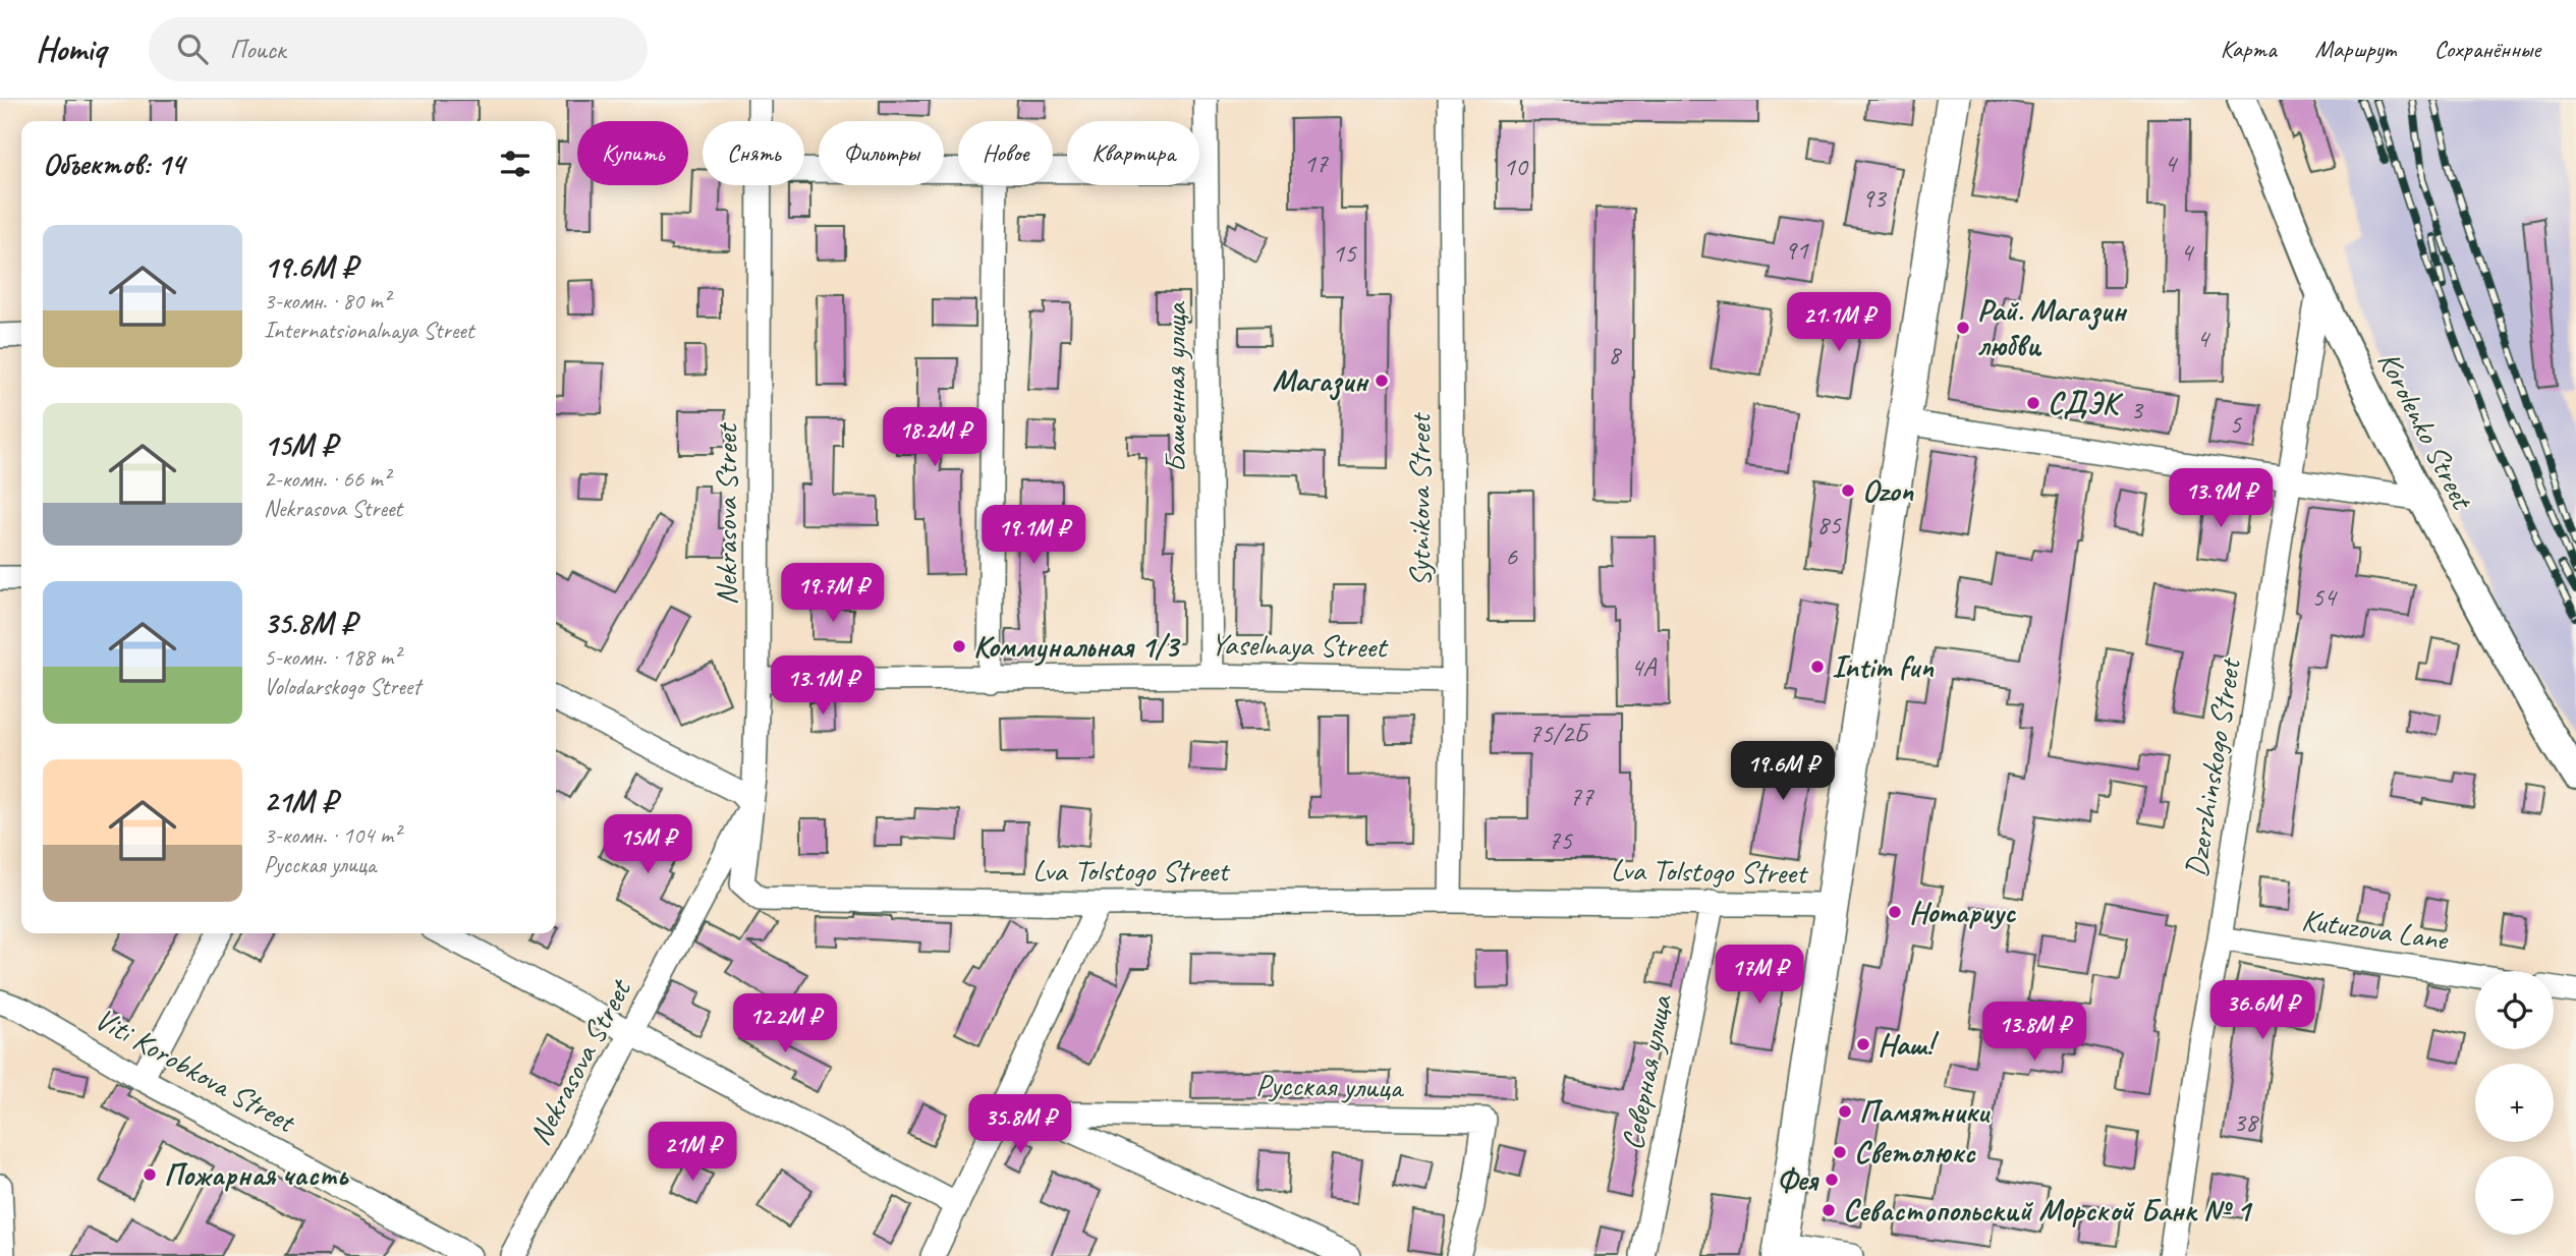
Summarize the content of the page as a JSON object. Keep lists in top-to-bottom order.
{
  "streets": {
    "street": [
      "Башенная улица",
      "Korolenko Street",
      "Sytnikova Street",
      "Nekrasova Street",
      "Yaselnaya Street",
      "Dzerzhinskogo Street",
      "Lva Tolstogo Street",
      "Kutuzova Lane",
      "Viti Korobkova Street",
      "Северная улица",
      "Русская улица"
    ]
  },
  "crossings": [
    ["Башенная улица", "Yaselnaya Street"],
    ["Korolenko Street", "Dzerzhinskogo Street"],
    ["Sytnikova Street", "Yaselnaya Street"],
    ["Sytnikova Street", "Lva Tolstogo Street"],
    ["Nekrasova Street", "Yaselnaya Street"],
    ["Nekrasova Street", "Lva Tolstogo Street"],
    ["Dzerzhinskogo Street", "Kutuzova Lane"],
    ["Lva Tolstogo Street", "Северная улица"]
  ],
  "places": [
    "Рай. Магазин любви",
    "Магазин",
    "СДЭК",
    "Ozon",
    "Коммунальная 1/3",
    "Intim fun",
    "Нотариус",
    "Наш!",
    "Памятники",
    "Светолюкс",
    "Пожарная часть",
    "Фея",
    "Севастопольский Морской Банк № 1"
  ],
  "house_numbers": [
    "17",
    "4",
    "10",
    "93",
    "91",
    "4",
    "15",
    "4",
    "8",
    "3",
    "5",
    "85",
    "6",
    "54",
    "4А",
    "75/2Б",
    "77",
    "75",
    "38"
  ],
  "page": {
    "header": "Homiq",
    "search": "Поиск",
    "nav": ["Карта", "Маршрут", "Сохранённые"],
    "chip": [
      "Купить",
      "Снять",
      "Фильтры",
      "Новое",
      "Квартира"
    ],
    "heading": "Объектов: 14",
    "list": [
      {
        "name": "19.6M ₽",
        "note": "3-комн. · 80 m² · Internatsionalnaya Street"
      },
      {
        "name": "15M ₽",
        "note": "2-комн. · 66 m² · Nekrasova Street"
      },
      {
        "name": "35.8M ₽",
        "note": "5-комн. · 188 m² · Volodarskogo Street"
      },
      {
        "name": "21M ₽",
        "note": "3-комн. · 104 m² · Русская улица"
      }
    ],
    "price": [
      "21.1M ₽",
      "18.2M ₽",
      "13.9M ₽",
      "19.1M ₽",
      "19.7M ₽",
      "13.1M ₽",
      "19.6M ₽",
      "15M ₽",
      "17M ₽",
      "36.6M ₽",
      "12.2M ₽",
      "13.8M ₽",
      "35.8M ₽",
      "21M ₽"
    ],
    "map_buttons": ["+", "−"]
  }
}
